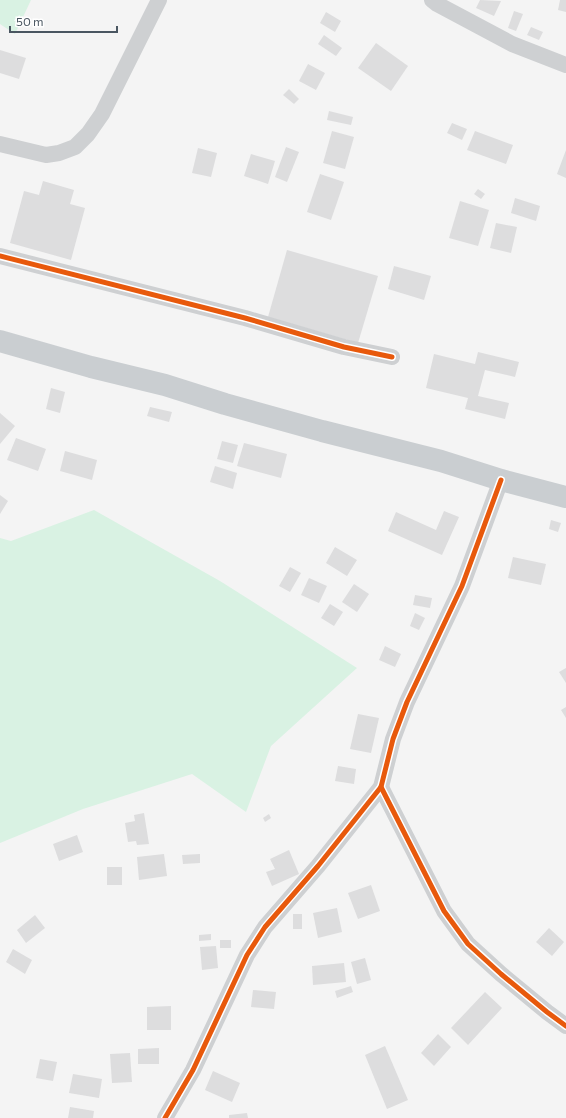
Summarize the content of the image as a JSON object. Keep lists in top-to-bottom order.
{
  "scale_bar": "50 m"
}
